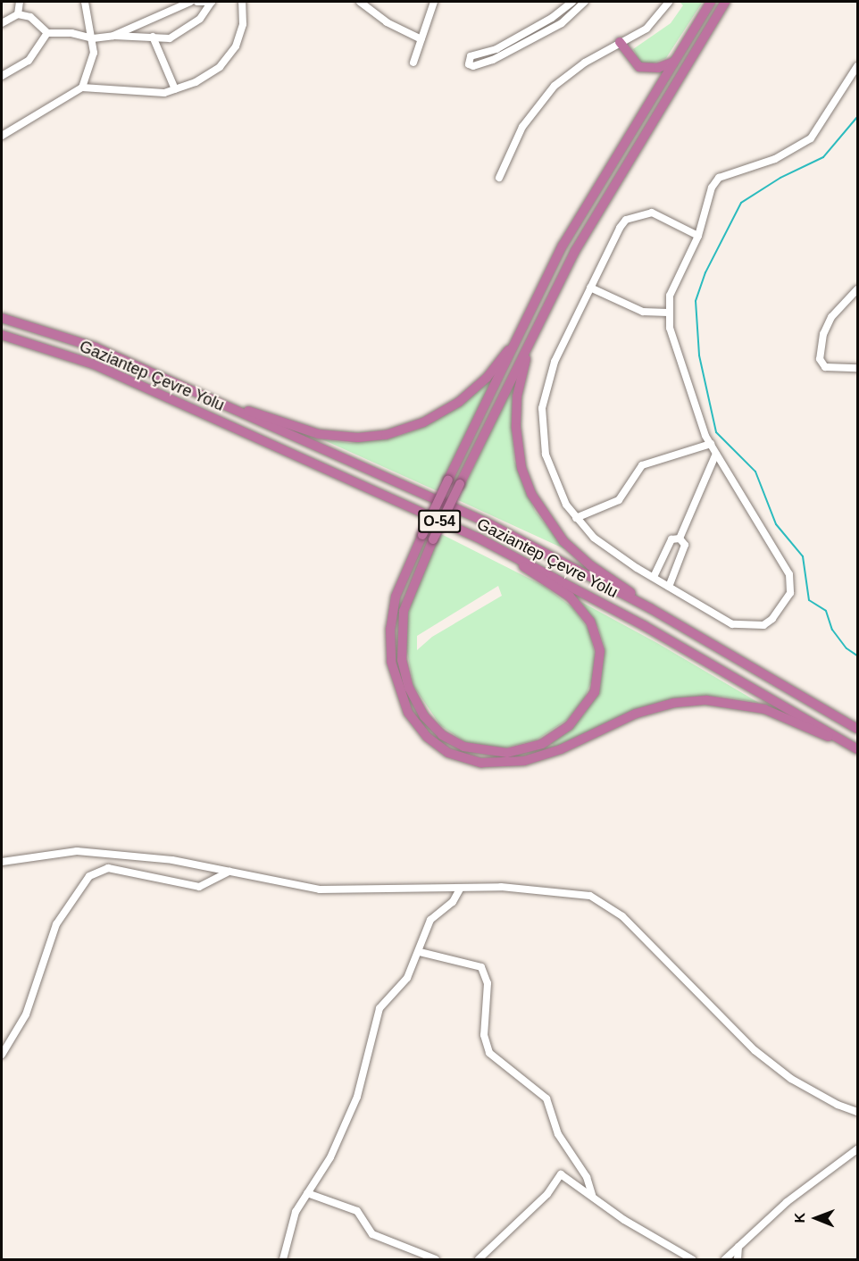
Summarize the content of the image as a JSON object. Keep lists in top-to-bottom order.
{
  "streets": {
    "highway": ["Gaziantep Çevre Yolu", "O-54"]
  },
  "north": "left"
}
